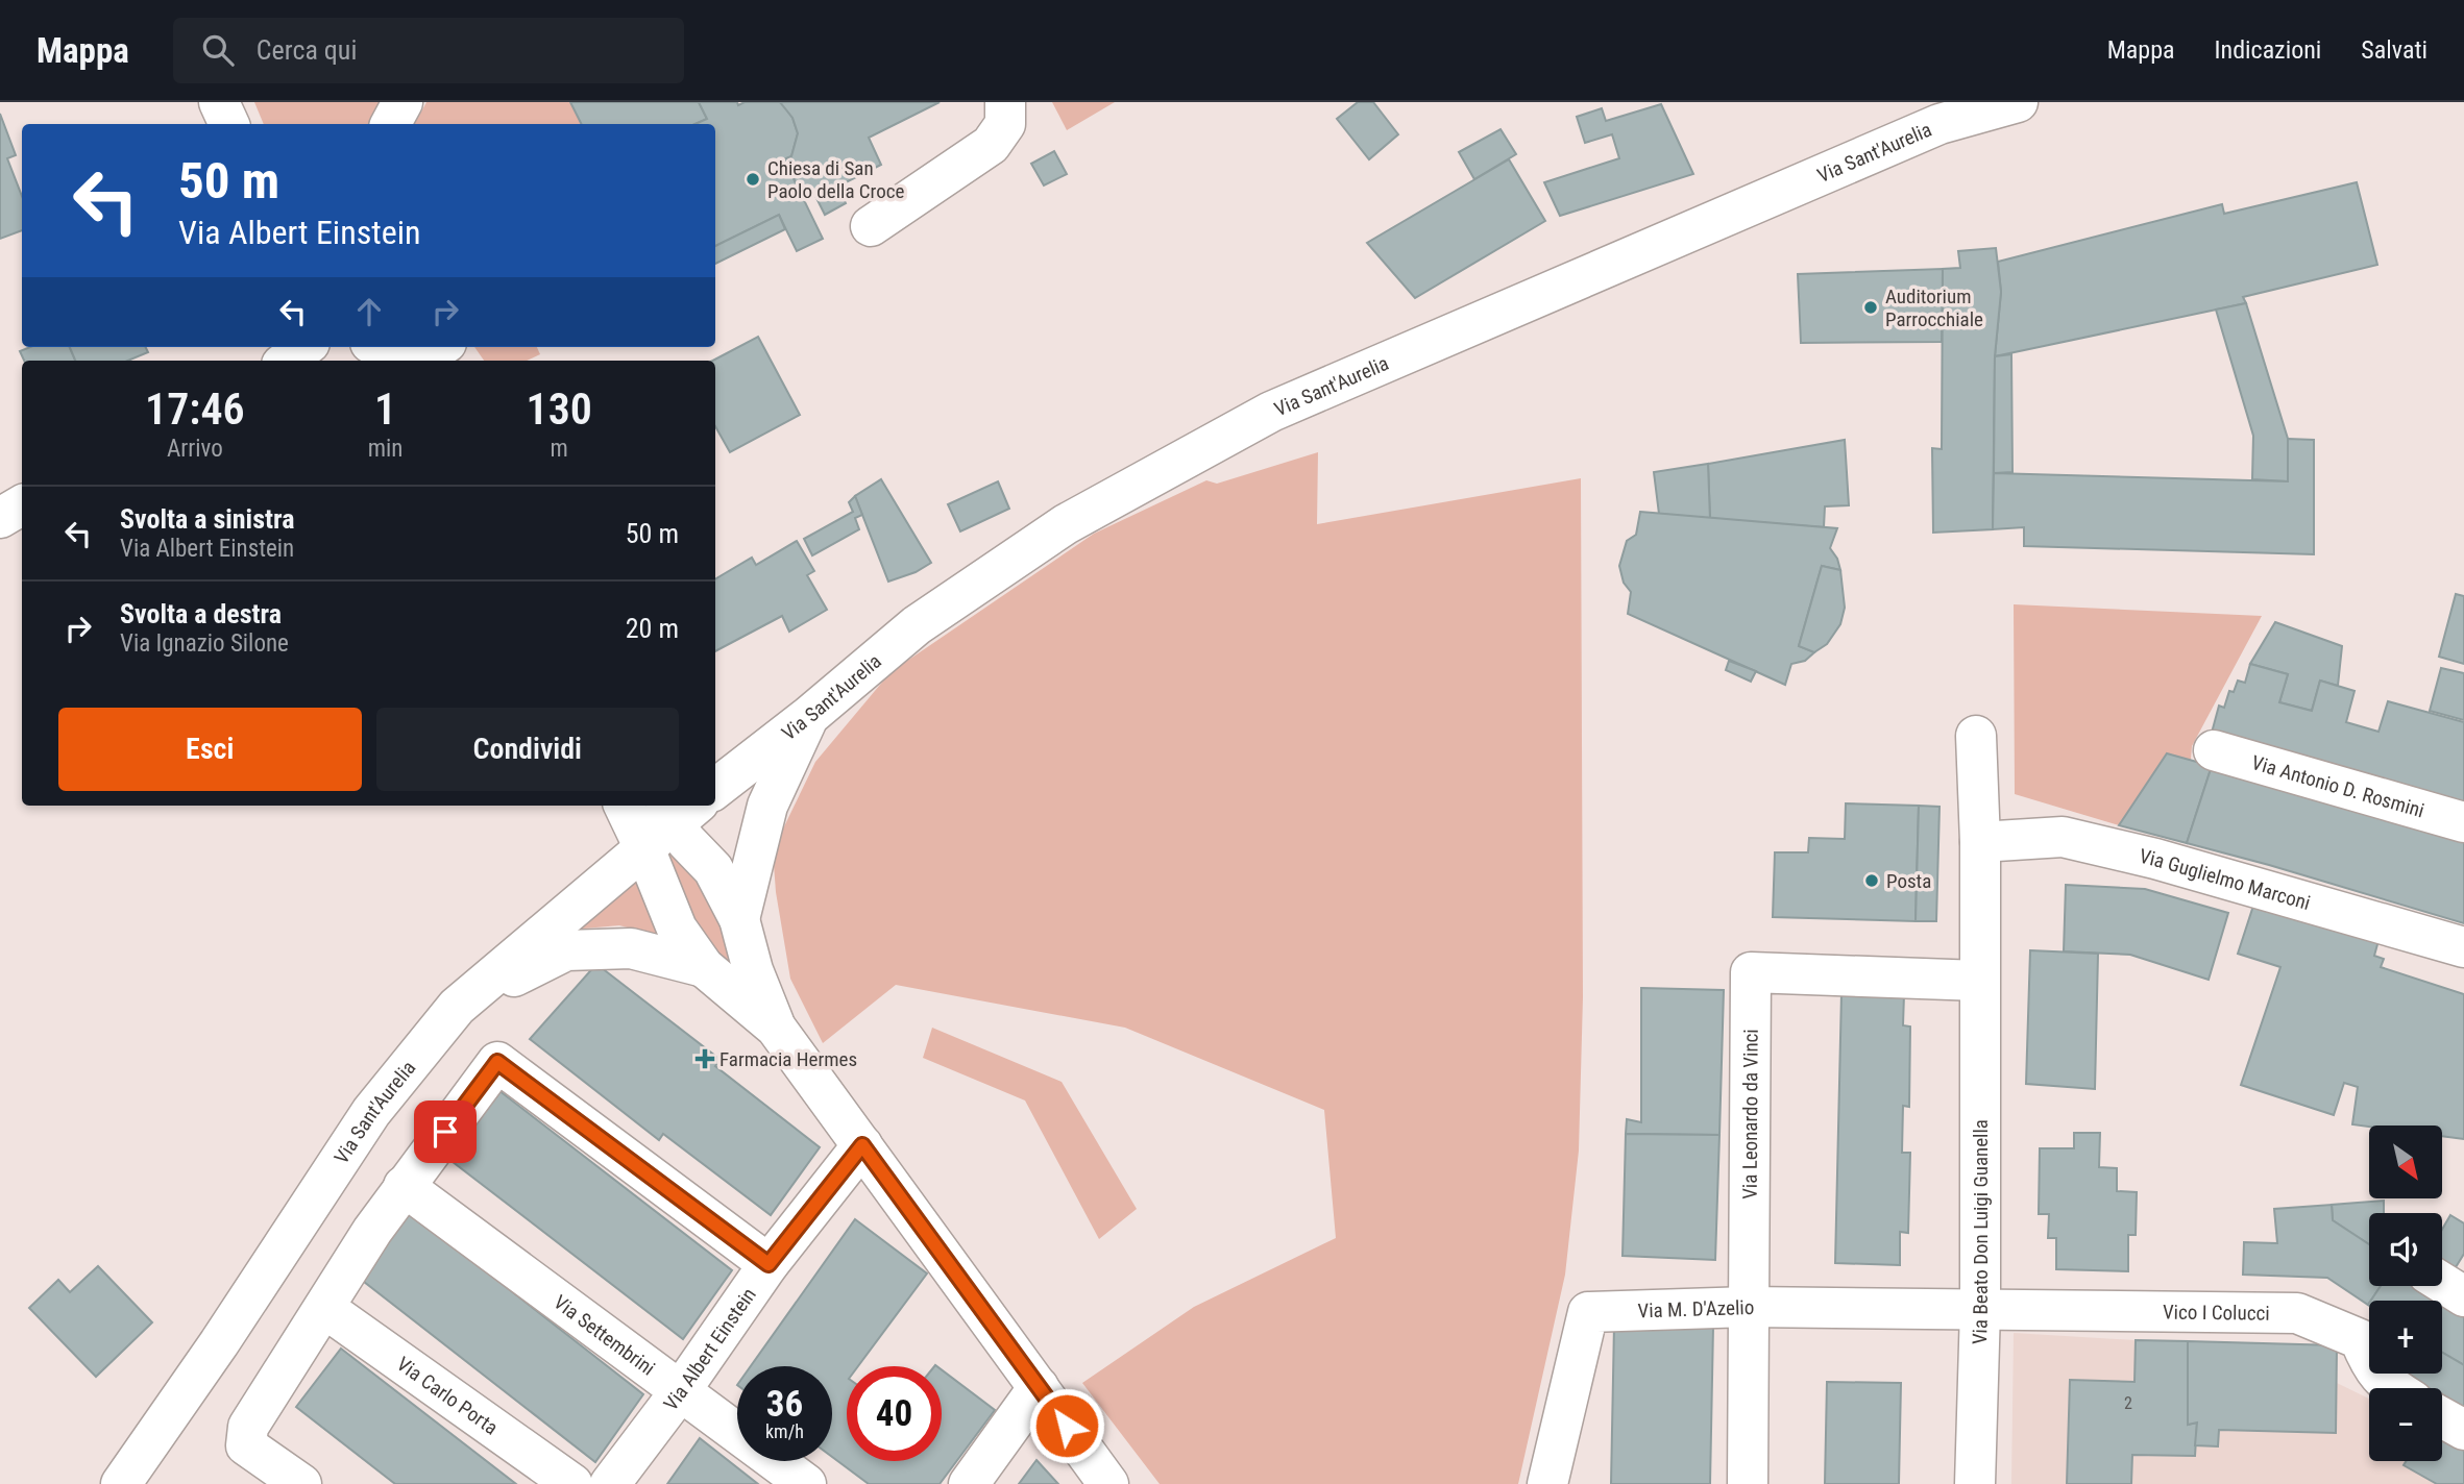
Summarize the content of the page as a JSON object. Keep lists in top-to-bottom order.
{
  "streets": {
    "street": [
      "Via Sant'Aurelia",
      "Via Antonio D. Rosmini",
      "Via Guglielmo Marconi",
      "Via Leonardo da Vinci",
      "Via Beato Don Luigi Guanella",
      "Via M. D'Azelio",
      "Vico I Colucci",
      "Via Settembrini",
      "Via Albert Einstein",
      "Via Carlo Porta"
    ]
  },
  "crossings": [
    ["Via Guglielmo Marconi", "Via Beato Don Luigi Guanella"],
    ["Via Leonardo da Vinci", "Via Beato Don Luigi Guanella"],
    ["Via Leonardo da Vinci", "Via M. D'Azelio"],
    ["Via Beato Don Luigi Guanella", "Via M. D'Azelio"],
    ["Via Beato Don Luigi Guanella", "Vico I Colucci"],
    ["Via M. D'Azelio", "Vico I Colucci"],
    ["Via Settembrini", "Via Albert Einstein"]
  ],
  "places": {
    "other": ["Chiesa di San Paolo della Croce", "Auditorium Parrocchiale", "Posta"],
    "health": ["Farmacia Hermes"]
  },
  "house_numbers": ["2"],
  "north": "bottom right",
  "page": {
    "header": "Mappa",
    "search": "Cerca qui",
    "nav": ["Mappa", "Indicazioni", "Salvati"],
    "turn": ["50 m", "Via Albert Einstein"],
    "eta": [
      "17:46",
      "Arrivo",
      "1",
      "min",
      "130",
      "m"
    ],
    "list": [
      {
        "name": "Svolta a sinistra",
        "note": "Via Albert Einstein",
        "value": "50 m"
      },
      {
        "name": "Svolta a destra",
        "note": "Via Ignazio Silone",
        "value": "20 m"
      }
    ],
    "buttons": ["Esci", "Condividi"],
    "map_buttons": ["+", "−"],
    "speed": "36 km/h",
    "limit": "40"
  }
}
